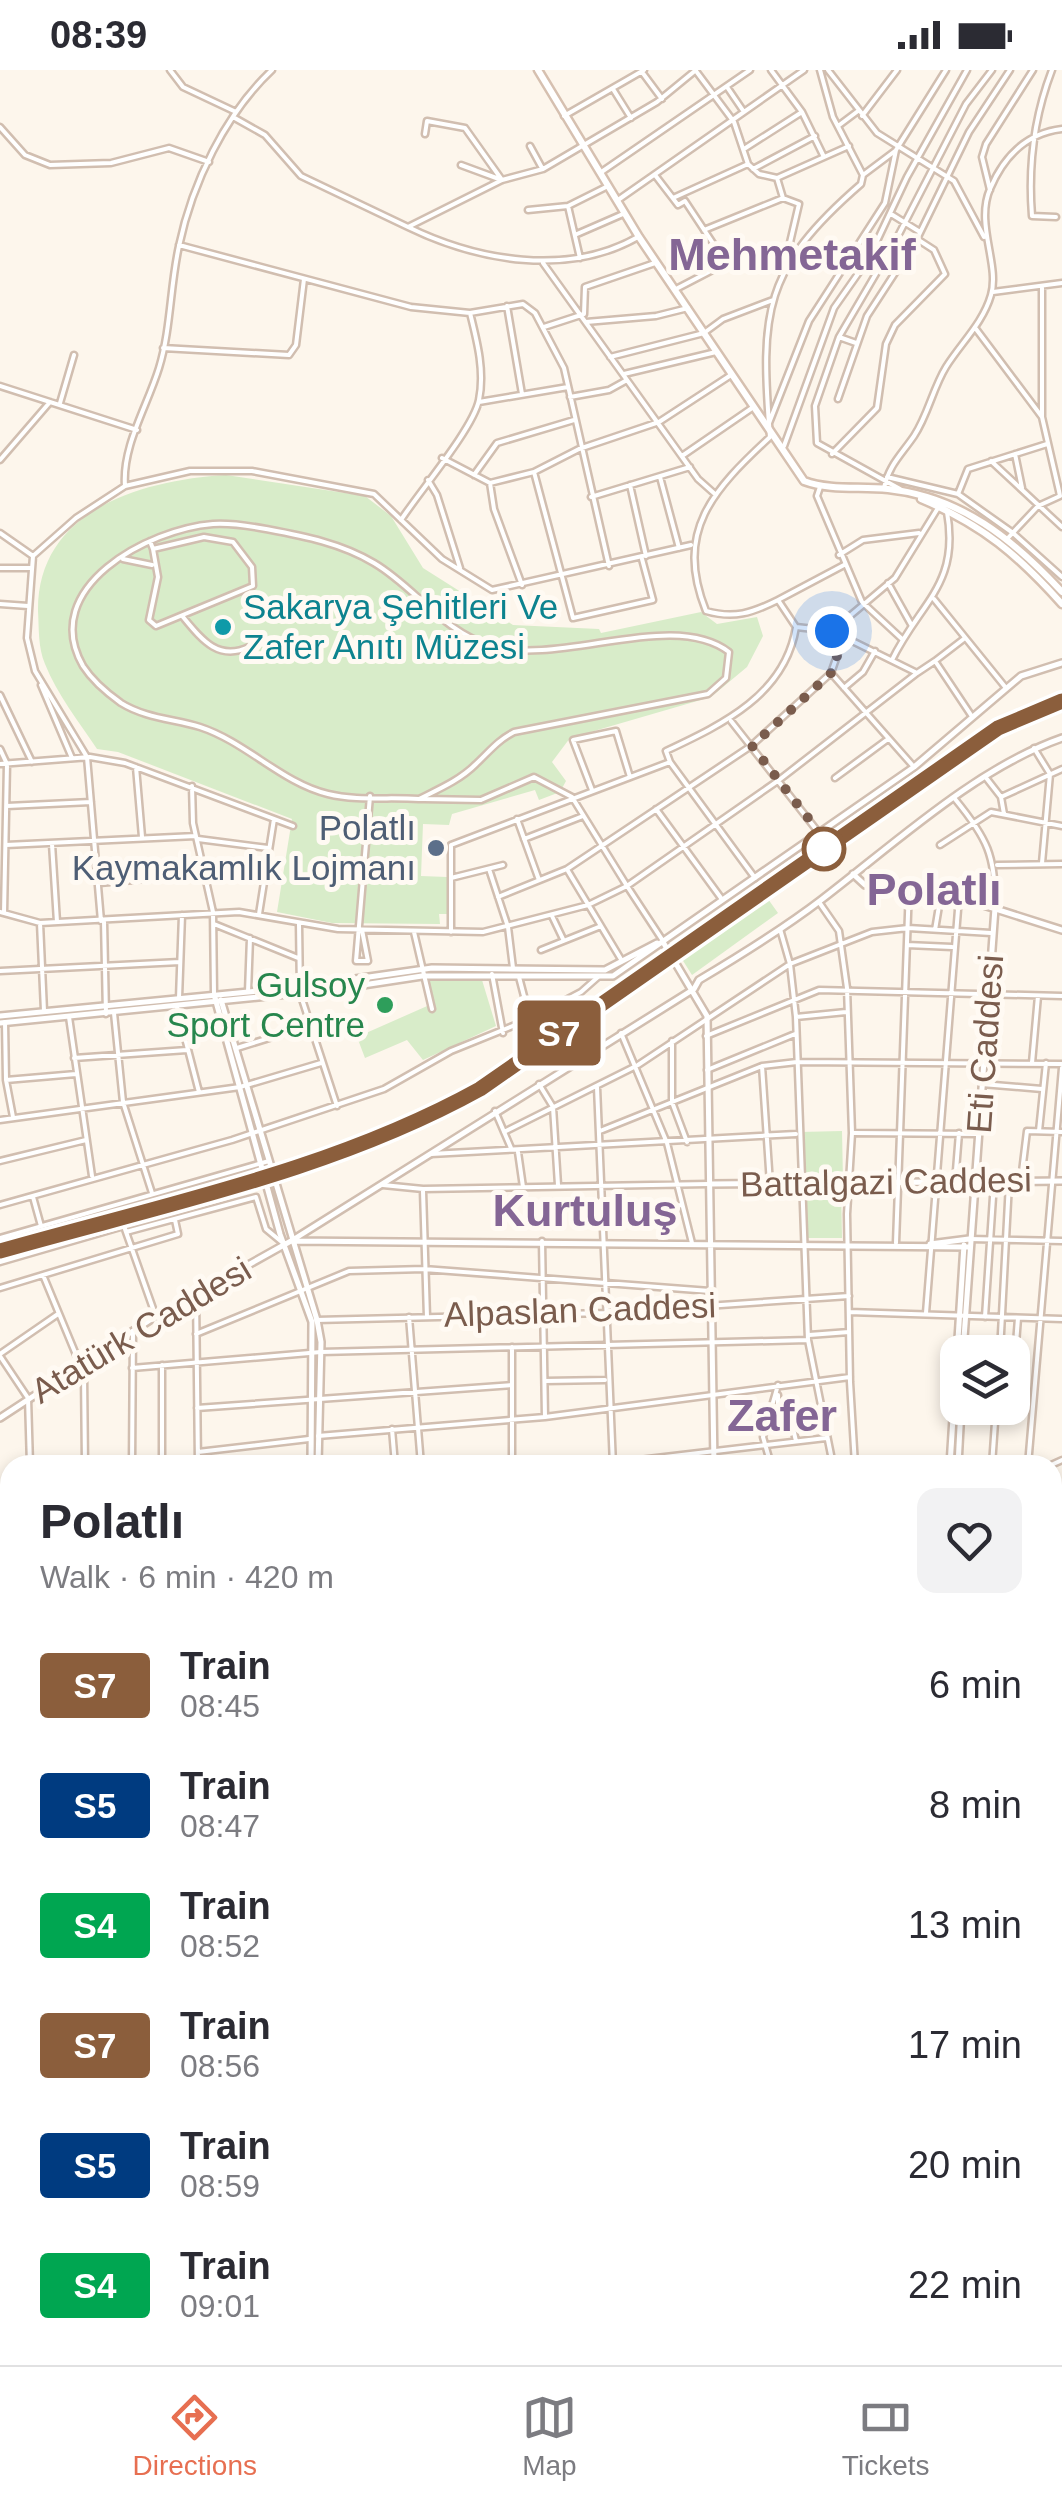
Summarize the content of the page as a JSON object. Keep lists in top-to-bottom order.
{
  "streets": {
    "street": [
      "Eti Caddesi",
      "Battalgazi Caddesi",
      "Alpaslan Caddesi",
      "Atatürk Caddesi"
    ]
  },
  "crossings": [
    ["Eti Caddesi", "Battalgazi Caddesi"]
  ],
  "districts": [
    "Mehmetakif",
    "Polatlı",
    "Kurtuluş",
    "Zafer"
  ],
  "places": ["Sakarya Şehitleri Ve Zafer Anıtı Müzesi", "Polatlı Kaymakamlık Lojmanı", "Gulsoy Sport Centre"],
  "page": {
    "status": "08:39",
    "on_map": "S7",
    "heading": ["Polatlı", "Walk · 6 min · 420 m"],
    "list": [
      {
        "mark": "S7",
        "name": "Train",
        "note": "08:45",
        "value": "6 min"
      },
      {
        "mark": "S5",
        "name": "Train",
        "note": "08:47",
        "value": "8 min"
      },
      {
        "mark": "S4",
        "name": "Train",
        "note": "08:52",
        "value": "13 min"
      },
      {
        "mark": "S7",
        "name": "Train",
        "note": "08:56",
        "value": "17 min"
      },
      {
        "mark": "S5",
        "name": "Train",
        "note": "08:59",
        "value": "20 min"
      },
      {
        "mark": "S4",
        "name": "Train",
        "note": "09:01",
        "value": "22 min"
      }
    ],
    "tabs": ["Directions", "Map", "Tickets"]
  }
}
